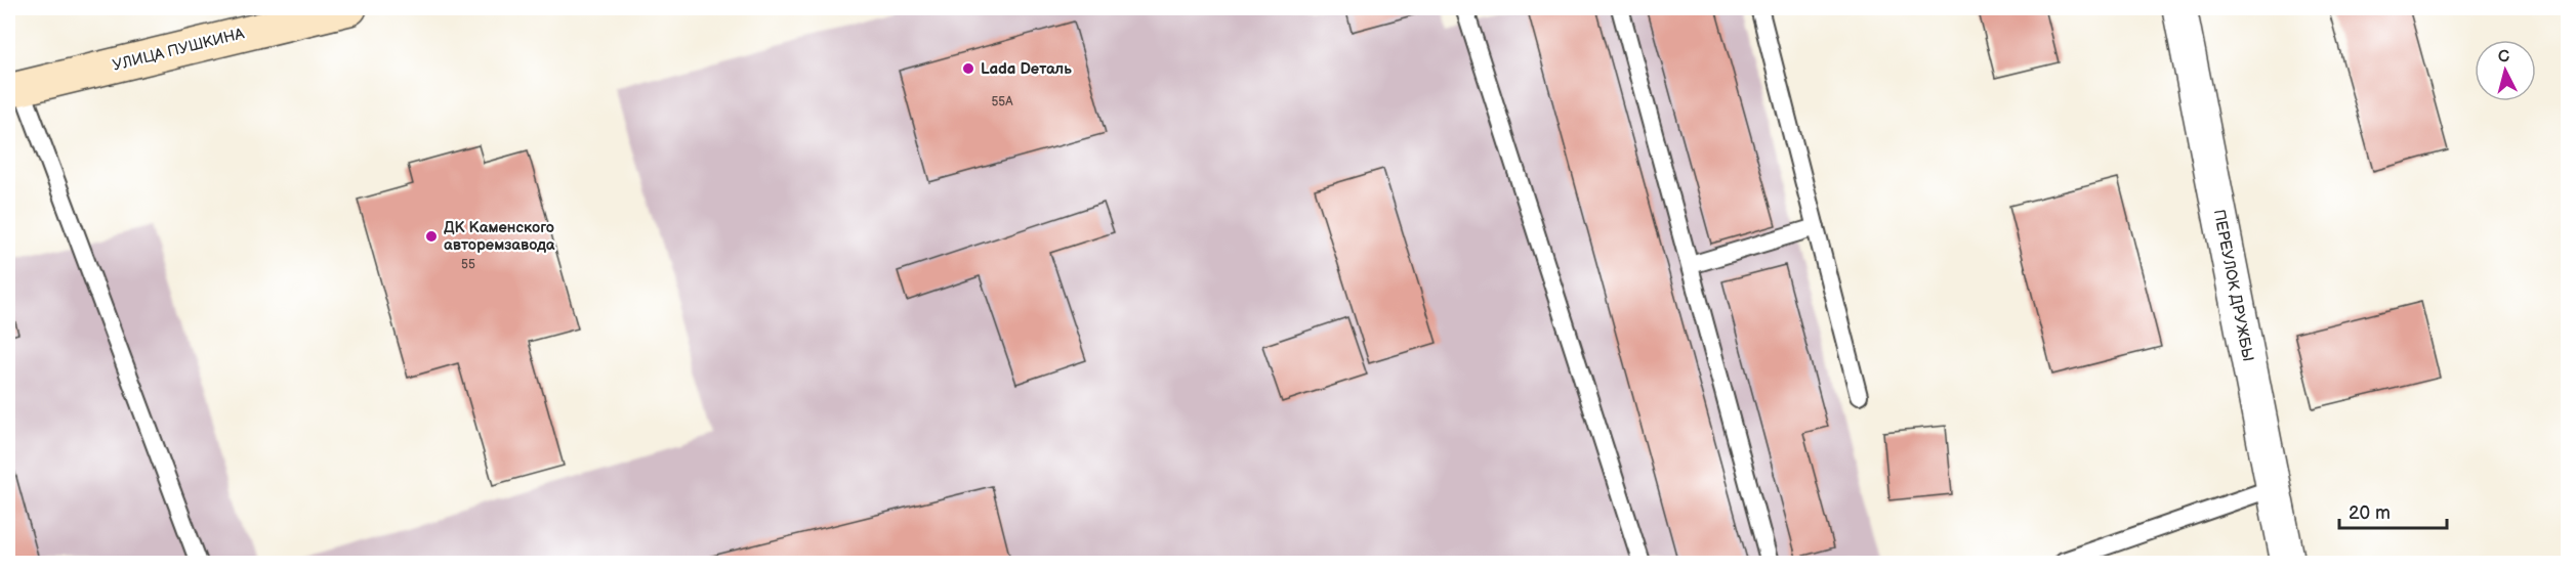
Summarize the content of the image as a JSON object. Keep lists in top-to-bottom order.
{
  "streets": {
    "street": ["УЛИЦА ПУШКИНА", "ПЕРЕУЛОК ДРУЖБЫ"]
  },
  "places": ["Lada Dеталь", "ДК Каменского авторемзавода"],
  "house_numbers": ["55А", "55"],
  "scale_bar": "20 m",
  "north": "top"
}
